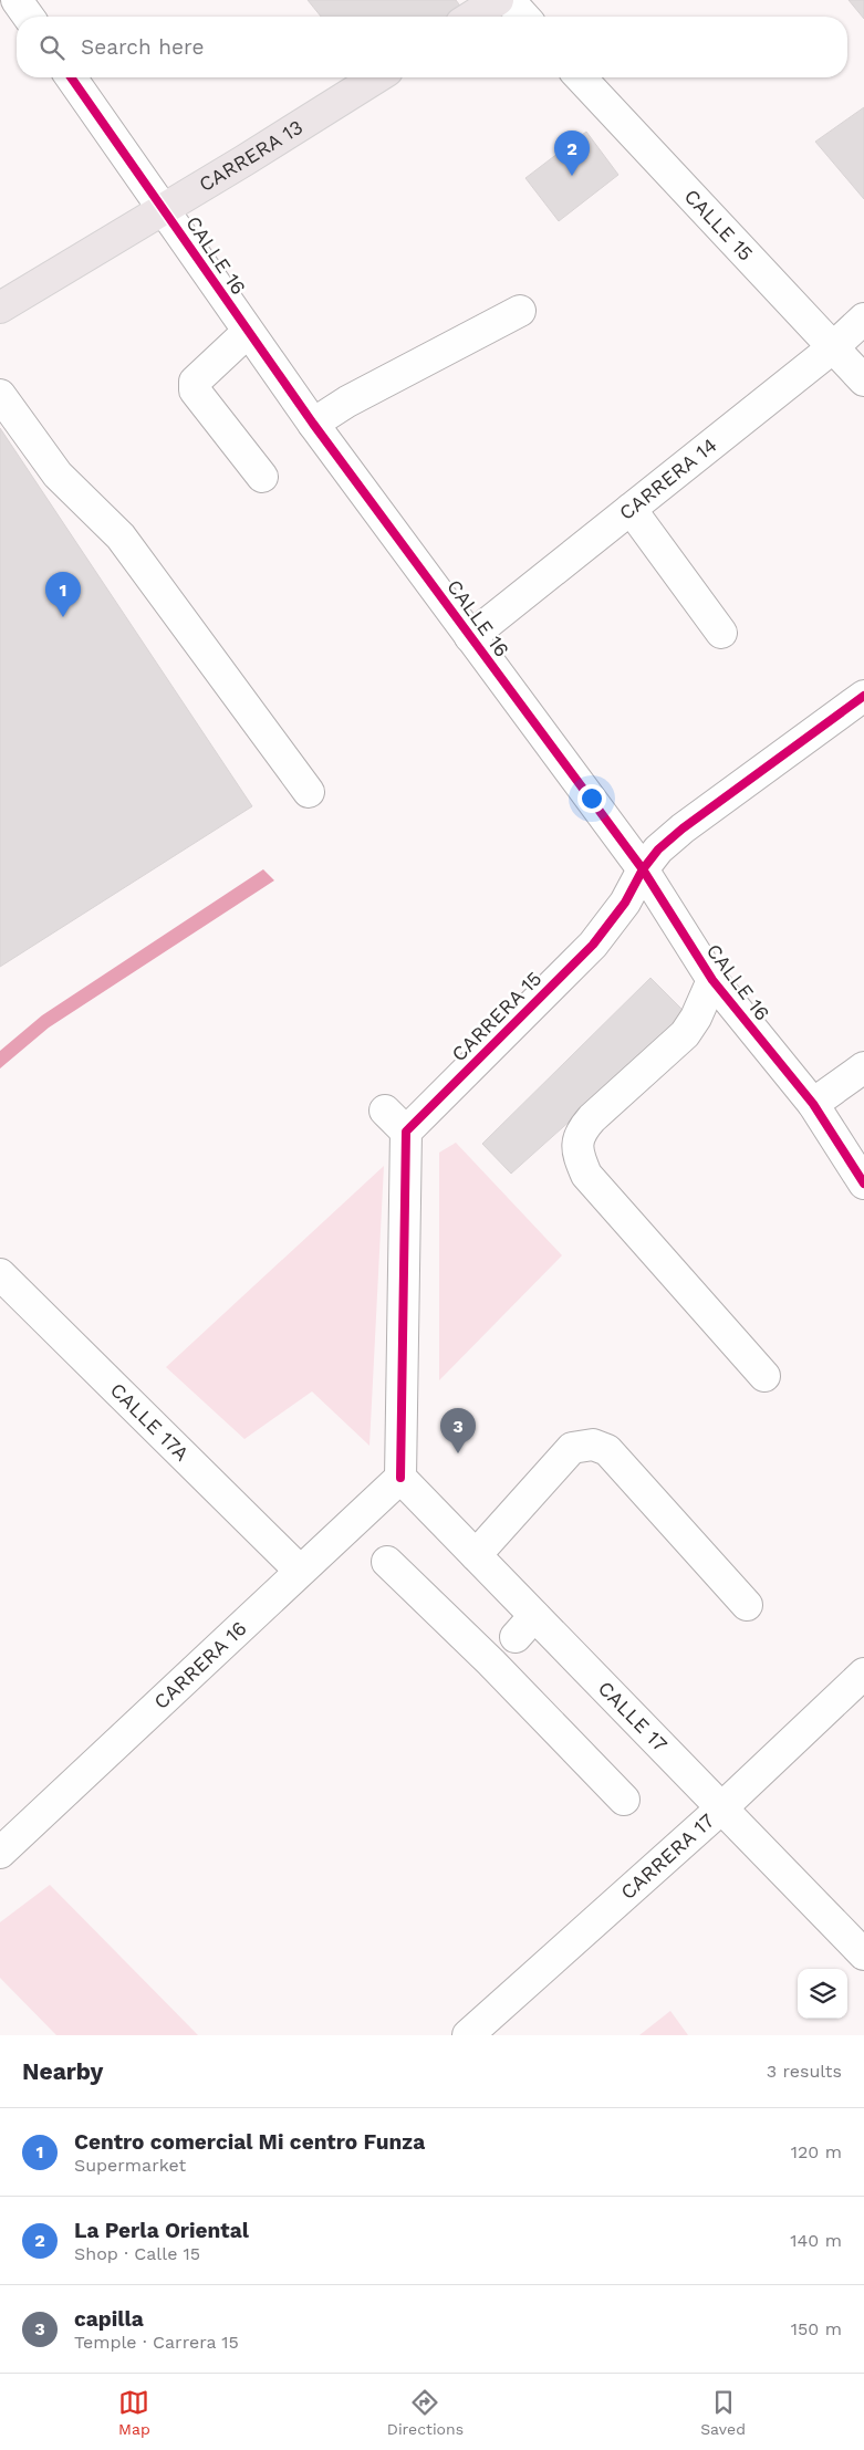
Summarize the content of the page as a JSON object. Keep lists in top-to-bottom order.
{
  "streets": {
    "main road": ["CARRERA 13"],
    "street": [
      "CALLE 15",
      "CALLE 16",
      "CARRERA 14",
      "CARRERA 15",
      "CALLE 17A",
      "CARRERA 16",
      "CALLE 17",
      "CARRERA 17"
    ]
  },
  "crossings": [
    ["CARRERA 13", "CALLE 16"],
    ["CALLE 15", "CARRERA 14"],
    ["CALLE 16", "CARRERA 14"],
    ["CALLE 16", "CARRERA 15"],
    ["CARRERA 15", "CARRERA 16"],
    ["CARRERA 15", "CALLE 17"],
    ["CALLE 17A", "CARRERA 16"],
    ["CARRERA 16", "CALLE 17"],
    ["CALLE 17", "CARRERA 17"]
  ],
  "page": {
    "search": "Search here",
    "pins": ["2", "1", "3"],
    "heading": ["Nearby", "3 results"],
    "list": [
      {
        "mark": "1",
        "name": "Centro comercial Mi centro Funza",
        "note": "Supermarket",
        "value": "120 m"
      },
      {
        "mark": "2",
        "name": "La Perla Oriental",
        "note": "Shop · Calle 15",
        "value": "140 m"
      },
      {
        "mark": "3",
        "name": "capilla",
        "note": "Temple · Carrera 15",
        "value": "150 m"
      }
    ],
    "nav": ["Map", "Directions", "Saved"]
  }
}
